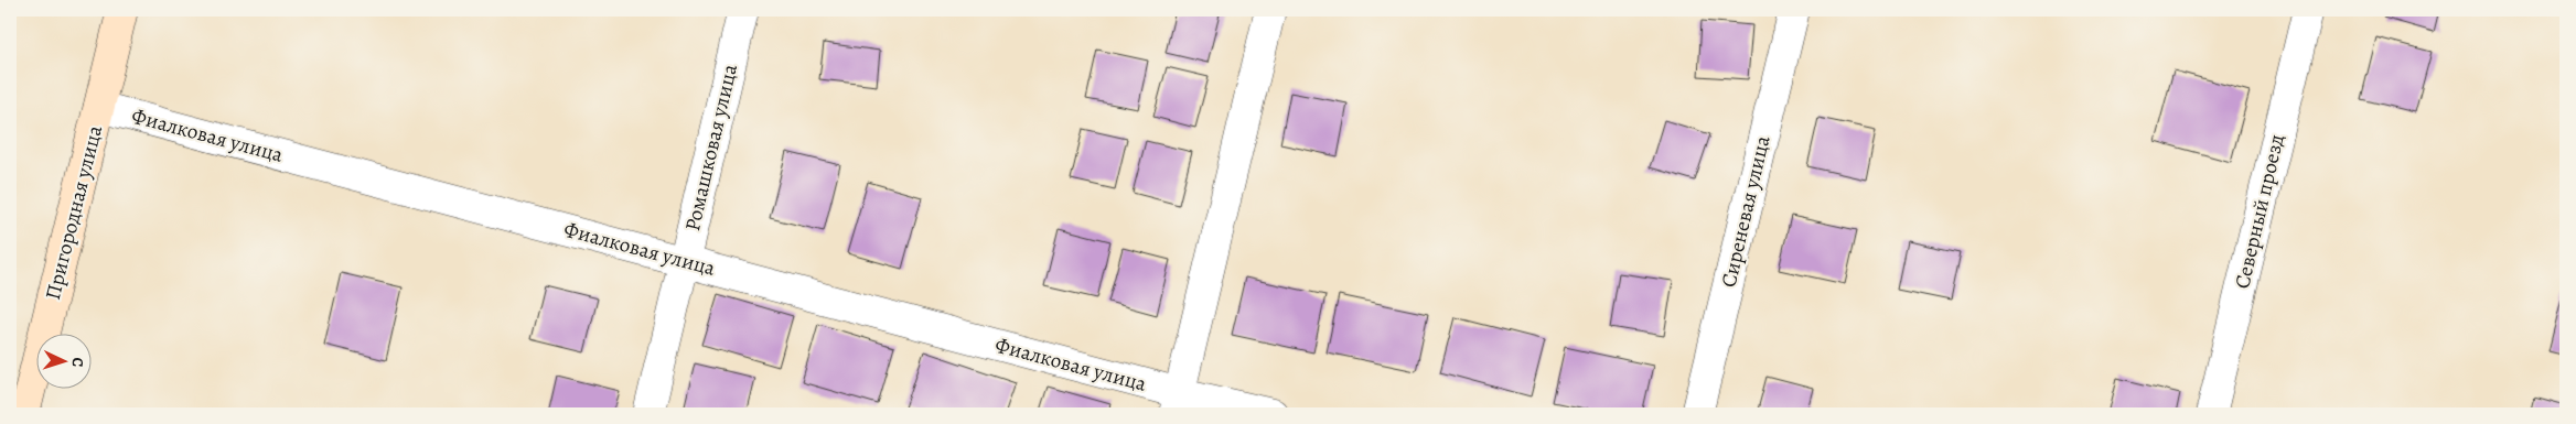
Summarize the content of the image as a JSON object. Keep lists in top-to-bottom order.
{
  "streets": {
    "street": [
      "Фиалковая улица",
      "Ромашковая улица",
      "Сиреневая улица",
      "Северный проезд",
      "Пригородная улица"
    ]
  },
  "crossings": [
    ["Фиалковая улица", "Ромашковая улица"],
    ["Фиалковая улица", "Пригородная улица"]
  ],
  "north": "right"
}
